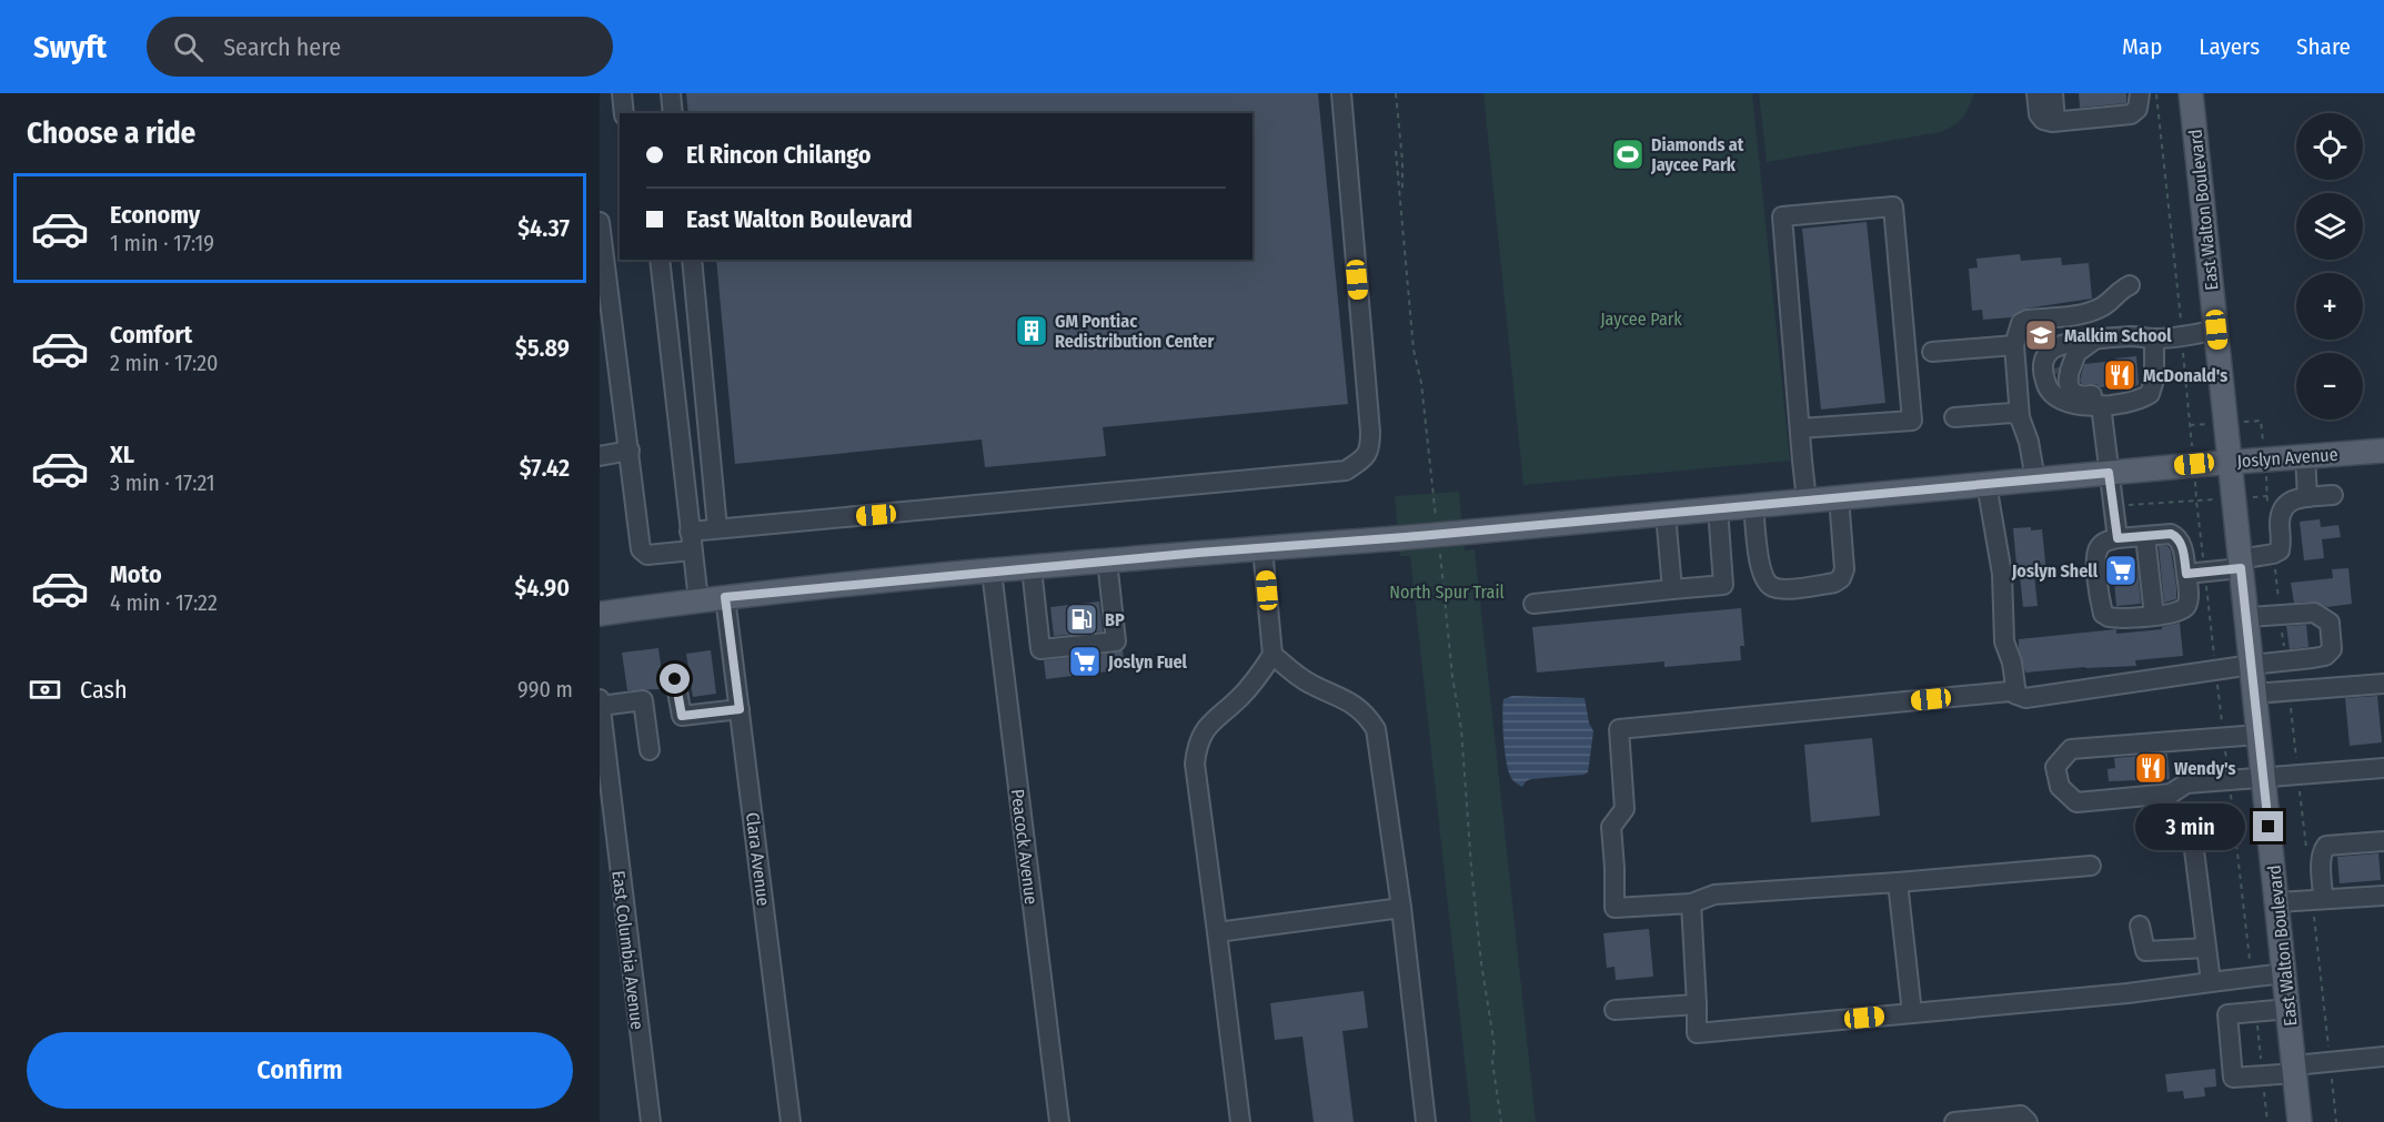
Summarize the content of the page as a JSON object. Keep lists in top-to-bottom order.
{
  "streets": {
    "main road": ["East Walton Boulevard", "Joslyn Avenue"],
    "street": ["Peacock Avenue", "Clara Avenue", "East Columbia Avenue"]
  },
  "crossings": [
    ["East Walton Boulevard", "Joslyn Avenue"],
    ["Joslyn Avenue", "Peacock Avenue"],
    ["Joslyn Avenue", "Clara Avenue"]
  ],
  "parks": ["Jaycee Park", "North Spur Trail"],
  "places": {
    "sports": ["Diamonds at Jaycee Park"],
    "building": ["GM Pontiac Redistribution Center"],
    "school or university": ["Malkim School"],
    "restaurant": ["McDonald's", "Wendy's"],
    "supermarket": ["Joslyn Shell", "Joslyn Fuel"],
    "fuel station": ["BP"]
  },
  "page": {
    "header": "Swyft",
    "search": "Search here",
    "nav": ["Map", "Layers", "Share"],
    "heading": "Choose a ride",
    "map_buttons": ["+", "−"],
    "banner": ["El Rincon Chilango", "East Walton Boulevard"],
    "list": [
      {
        "name": "Economy",
        "note": "1 min · 17:19",
        "value": "$4.37"
      },
      {
        "name": "Comfort",
        "note": "2 min · 17:20",
        "value": "$5.89"
      },
      {
        "name": "XL",
        "note": "3 min · 17:21",
        "value": "$7.42"
      },
      {
        "name": "Moto",
        "note": "4 min · 17:22",
        "value": "$4.90"
      }
    ],
    "pay": ["Cash", "990 m"],
    "bubble": "3 min",
    "buttons": "Confirm"
  }
}
